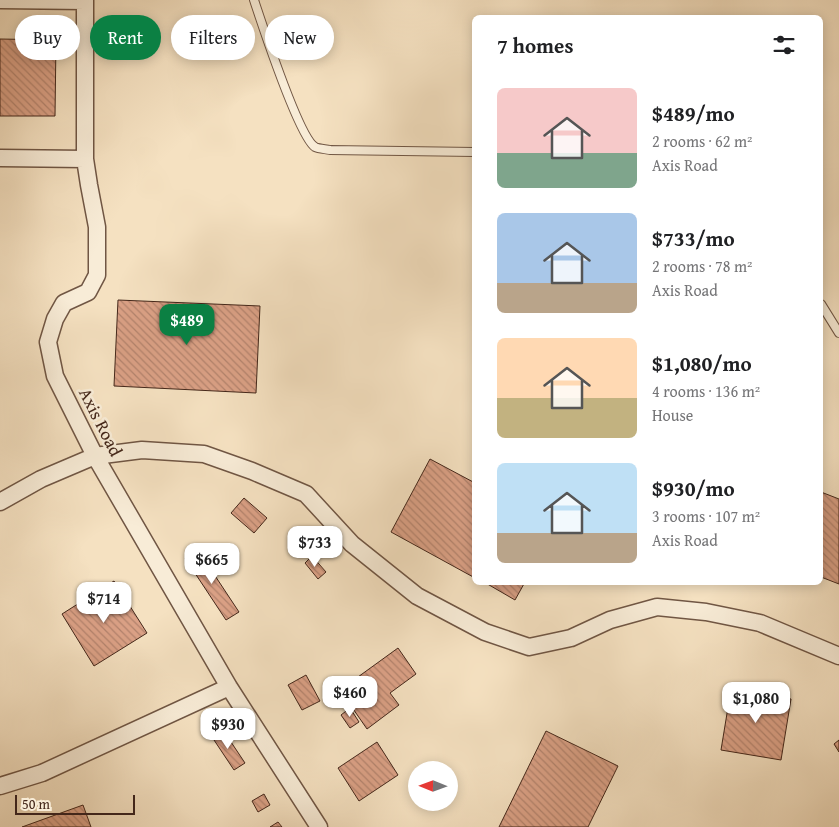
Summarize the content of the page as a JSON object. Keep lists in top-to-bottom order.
{
  "streets": {
    "street": ["Axis Road"]
  },
  "scale_bar": "50 m",
  "north": "left",
  "page": {
    "chip": [
      "Buy",
      "Rent",
      "Filters",
      "New"
    ],
    "heading": "7 homes",
    "list": [
      {
        "name": "$489/mo",
        "note": "2 rooms · 62 m² · Axis Road"
      },
      {
        "name": "$733/mo",
        "note": "2 rooms · 78 m² · Axis Road"
      },
      {
        "name": "$1,080/mo",
        "note": "4 rooms · 136 m² · House"
      },
      {
        "name": "$930/mo",
        "note": "3 rooms · 107 m² · Axis Road"
      }
    ],
    "price": [
      "$489",
      "$733",
      "$665",
      "$714",
      "$460",
      "$1,080",
      "$930"
    ],
    "scale": "50 m"
  }
}
